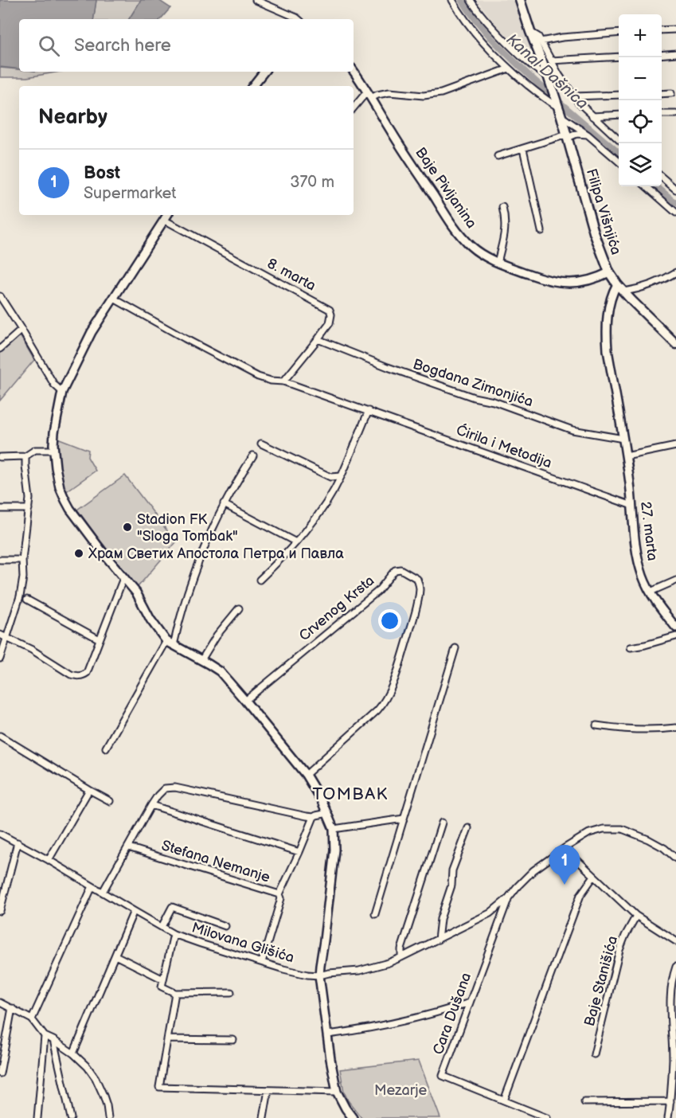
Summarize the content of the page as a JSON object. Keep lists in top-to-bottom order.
{
  "streets": {
    "main road": ["Filipa Višnjića"],
    "street": [
      "Baje Pivljanina",
      "8. marta",
      "Bogdana Zimonjića",
      "Ćirila i Metodija",
      "27. marta",
      "Crvenog Krsta",
      "Stefana Nemanje",
      "Milovana Glišića",
      "Baje Stanišića",
      "Cara Dušana"
    ]
  },
  "crossings": [
    ["Baje Pivljanina", "Filipa Višnjića"],
    ["Filipa Višnjića", "27. marta"],
    ["8. marta", "Bogdana Zimonjića"],
    ["8. marta", "Ćirila i Metodija"],
    ["Bogdana Zimonjića", "27. marta"],
    ["Ćirila i Metodija", "27. marta"]
  ],
  "districts": ["TOMBAK"],
  "water": ["Kanal Dašnica"],
  "parks": ["Mezarje"],
  "places": ["Stadion FK \"Sloga Tombak\"", "Храм Светих Апостола Петра и Павла"],
  "page": {
    "map_buttons": ["+", "−"],
    "search": "Search here",
    "heading": "Nearby",
    "list": [
      {
        "mark": "1",
        "name": "Bost",
        "note": "Supermarket",
        "value": "370 m"
      }
    ],
    "pins": "1"
  }
}
